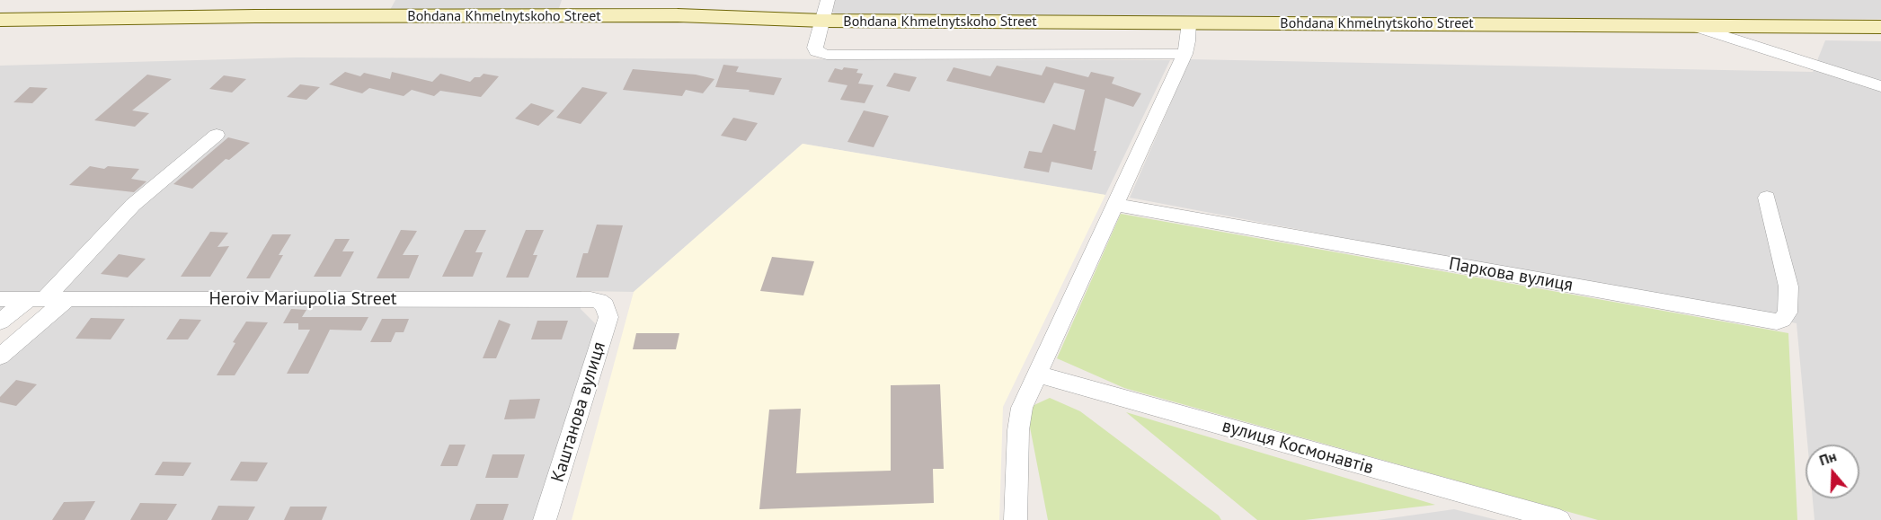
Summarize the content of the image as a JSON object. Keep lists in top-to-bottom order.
{
  "streets": {
    "main road": ["Bohdana Khmelnytskoho Street"],
    "street": [
      "Паркова вулиця",
      "Heroiv Mariupolia Street",
      "Каштанова вулиця",
      "вулиця Космонавтів"
    ]
  },
  "crossings": [
    ["Heroiv Mariupolia Street", "Каштанова вулиця"]
  ],
  "north": "top"
}
